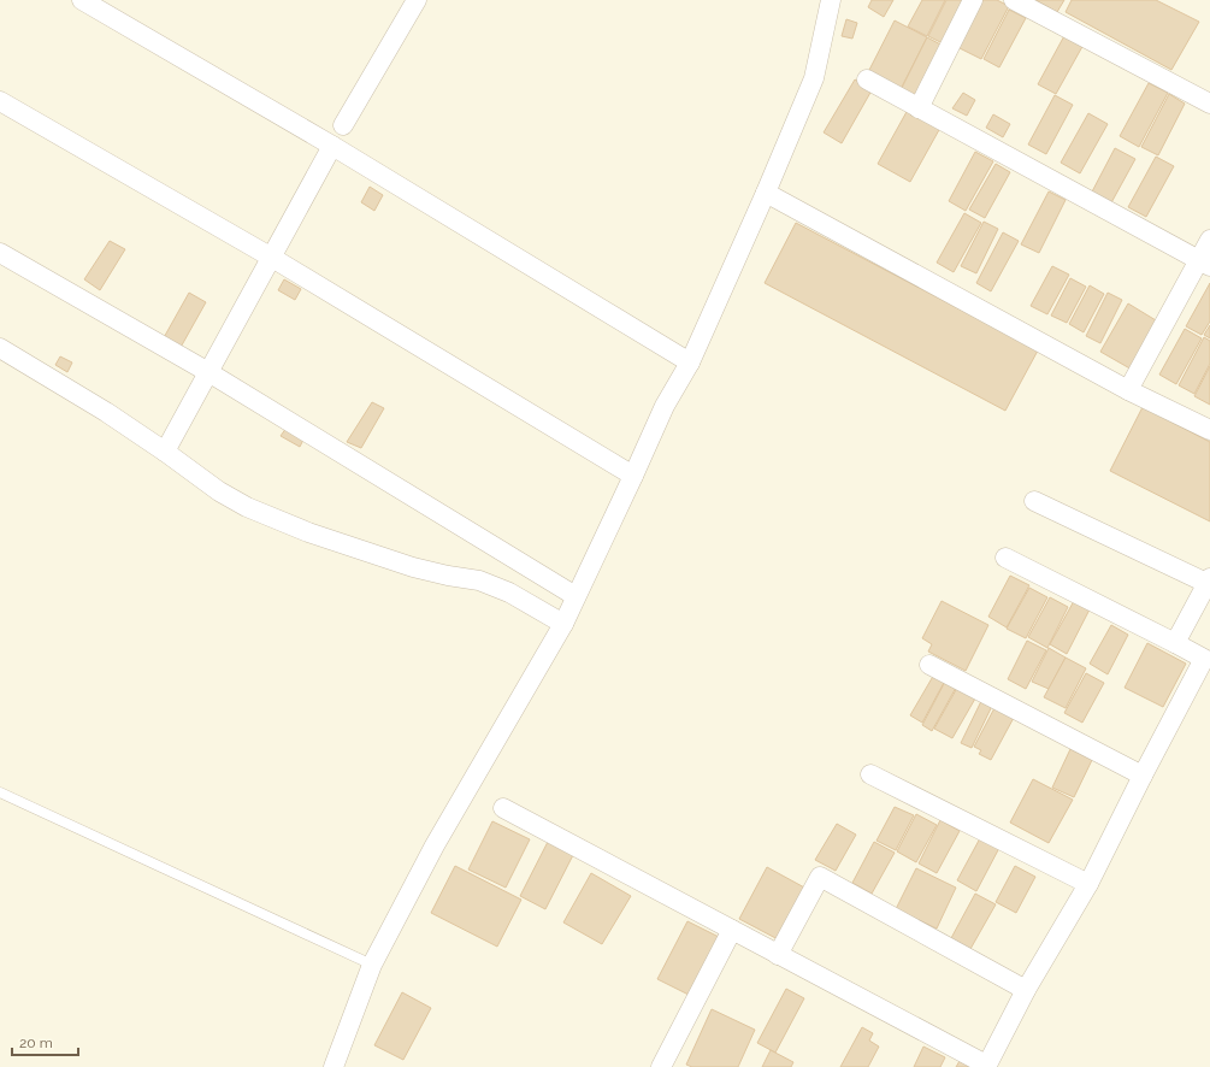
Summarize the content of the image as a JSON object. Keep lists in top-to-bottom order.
{
  "scale_bar": "20 m"
}
